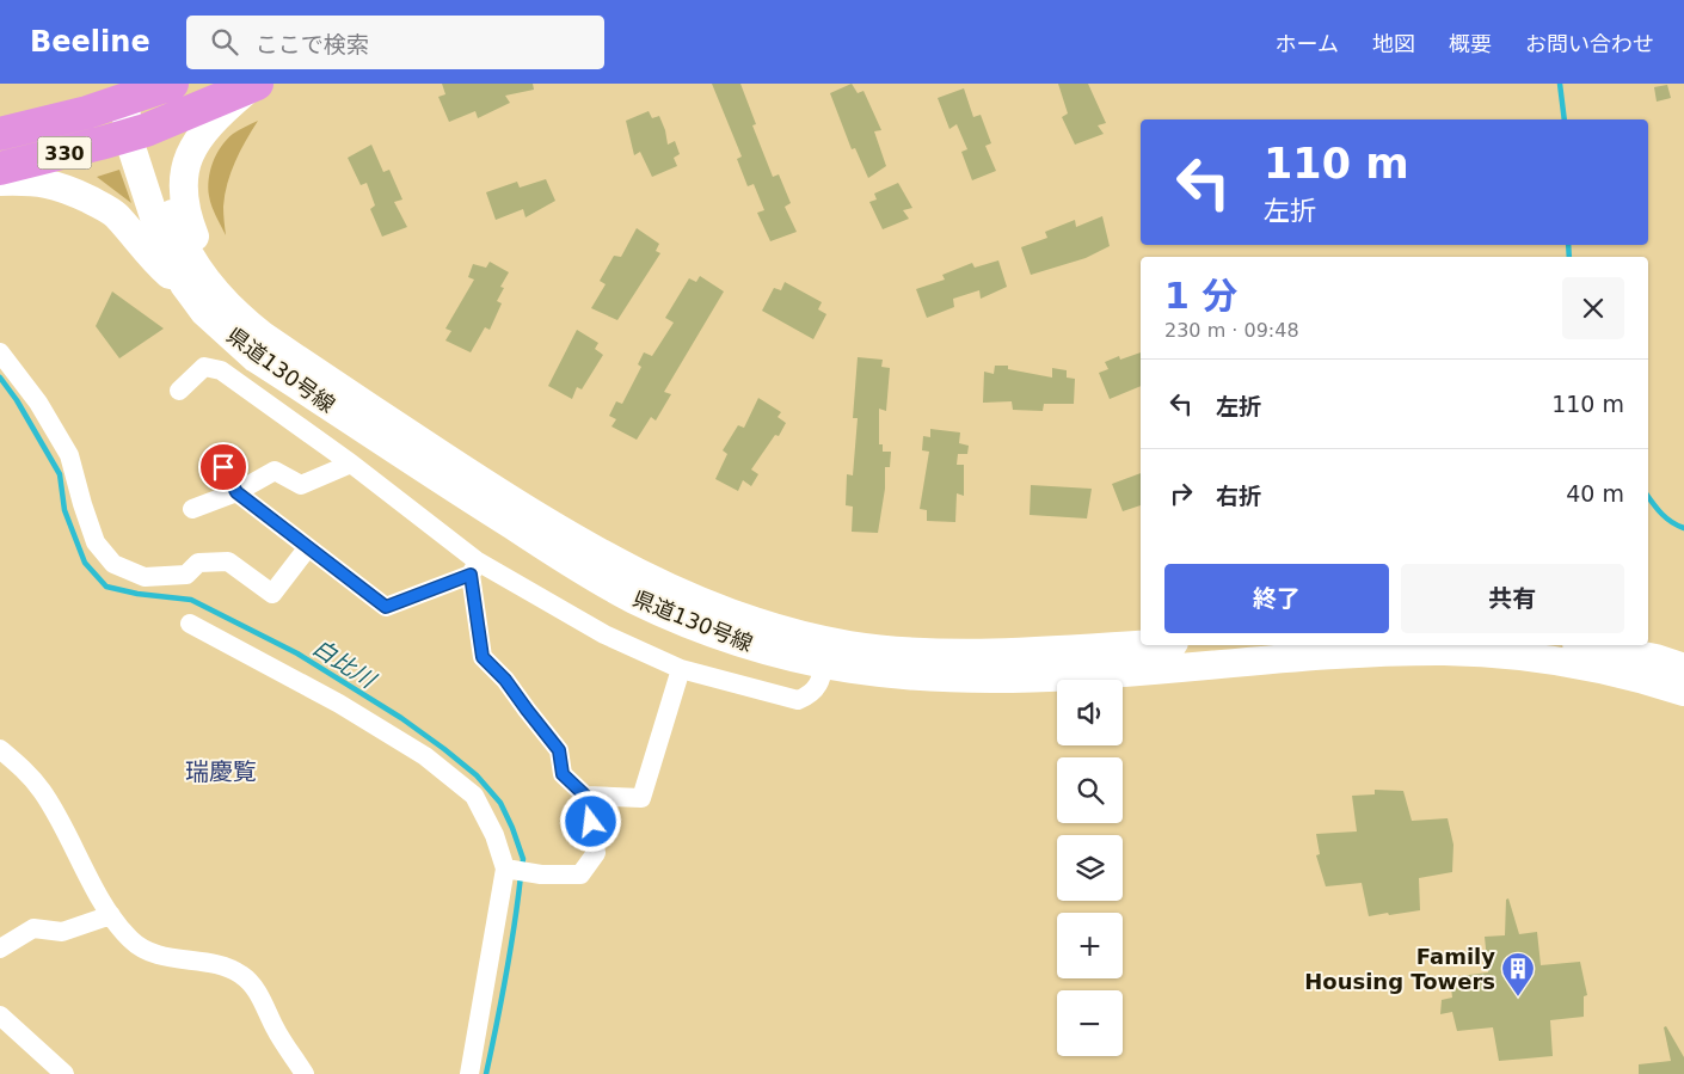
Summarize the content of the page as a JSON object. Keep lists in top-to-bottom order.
{
  "streets": {
    "highway": ["330"],
    "main road": ["県道130号線"]
  },
  "crossings": [
    ["330", "県道130号線"]
  ],
  "districts": ["瑞慶覧"],
  "water": ["白比川"],
  "places": {
    "building": ["Family Housing Towers"]
  },
  "page": {
    "header": "Beeline",
    "search": "ここで検索",
    "nav": [
      "ホーム",
      "地図",
      "概要",
      "お問い合わせ"
    ],
    "turn": ["110 m", "左折"],
    "heading": ["1 分", "230 m · 09:48"],
    "list": [
      {
        "name": "左折",
        "value": "110 m"
      },
      {
        "name": "右折",
        "value": "40 m"
      }
    ],
    "buttons": ["終了", "共有"],
    "map_buttons": ["+", "−"]
  }
}
